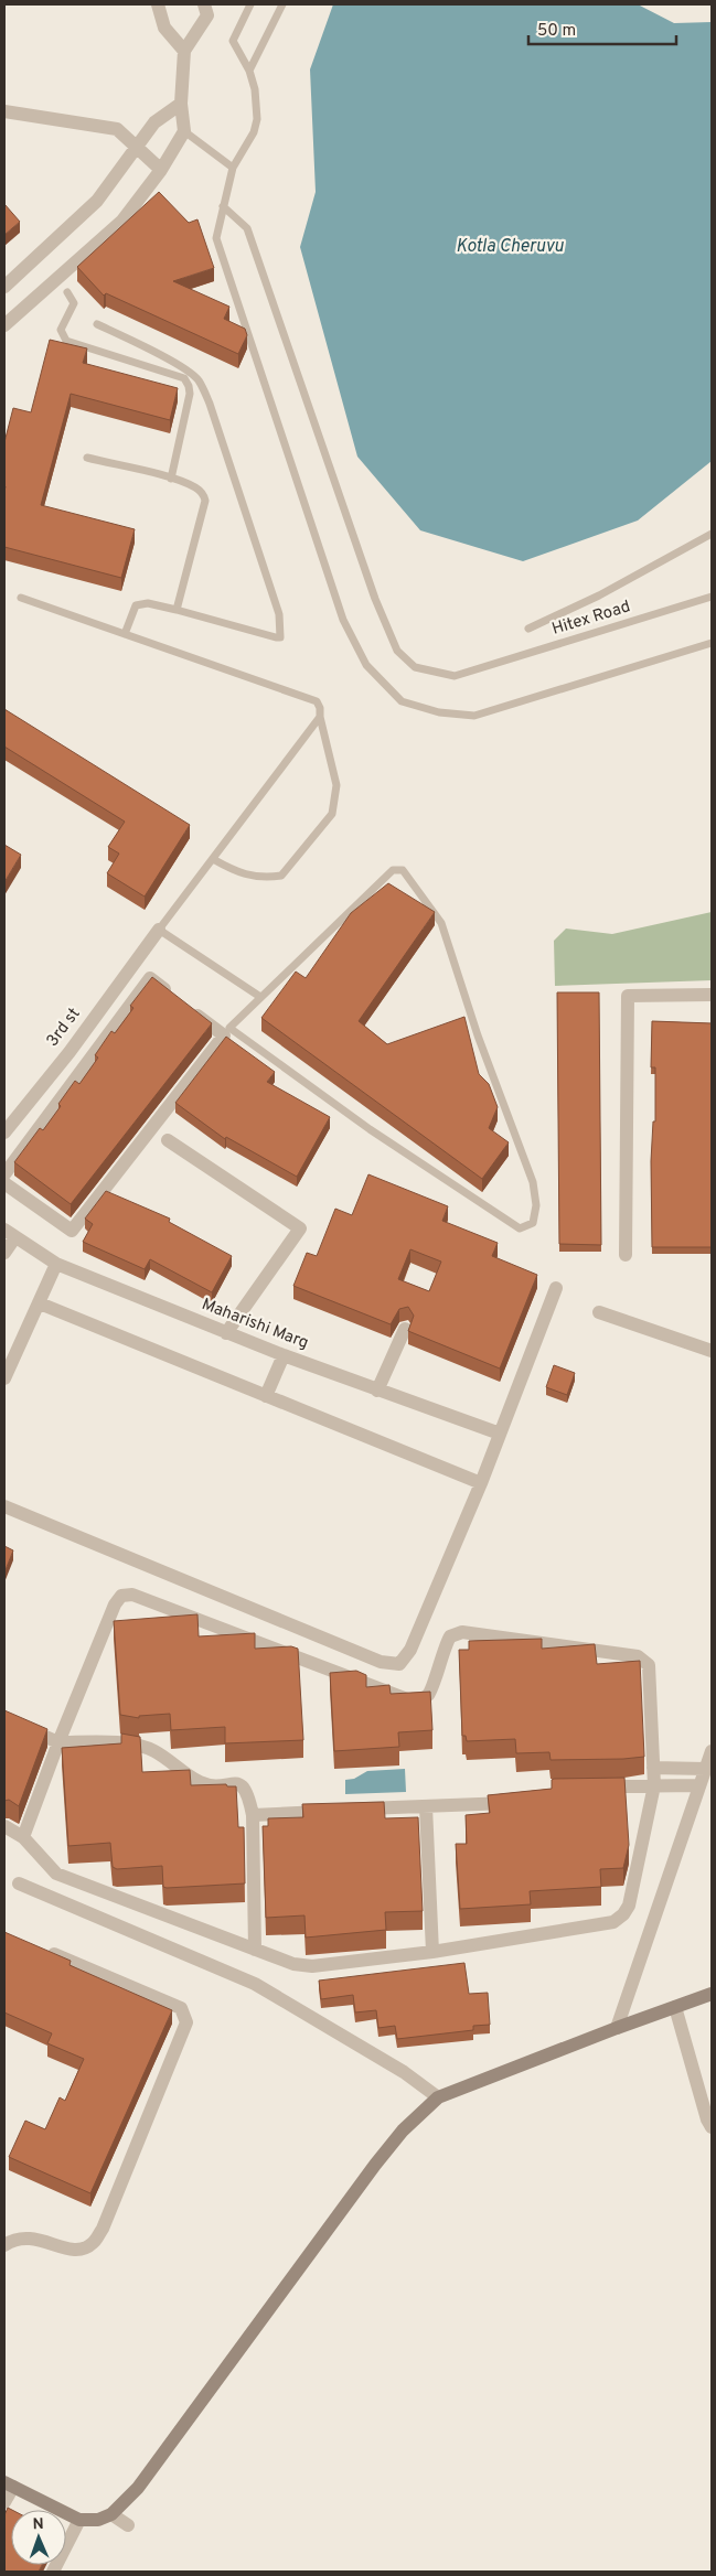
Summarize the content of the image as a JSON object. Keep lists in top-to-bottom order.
{
  "streets": {
    "street": ["3rd st", "Maharishi Marg"],
    "lane": ["Hitex Road"]
  },
  "water": ["Kotla Cheruvu"],
  "scale_bar": "50 m",
  "north": "top"
}
